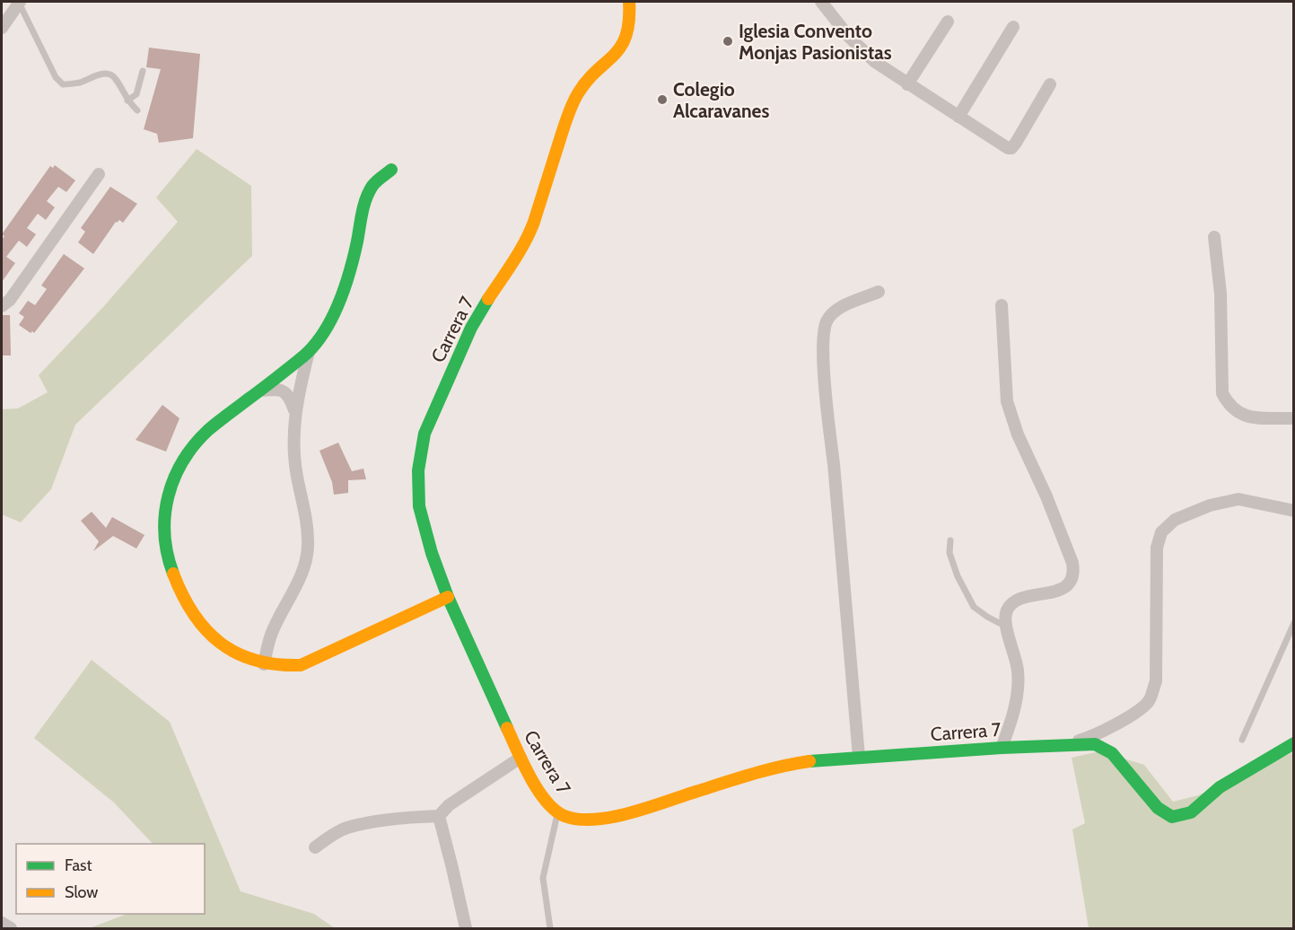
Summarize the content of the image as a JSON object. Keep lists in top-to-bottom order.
{
  "streets": {
    "street": ["Carrera 7"]
  },
  "places": ["Iglesia Convento Monjas Pasionistas", "Colegio Alcaravanes"],
  "legend": ["Fast", "Slow"]
}
